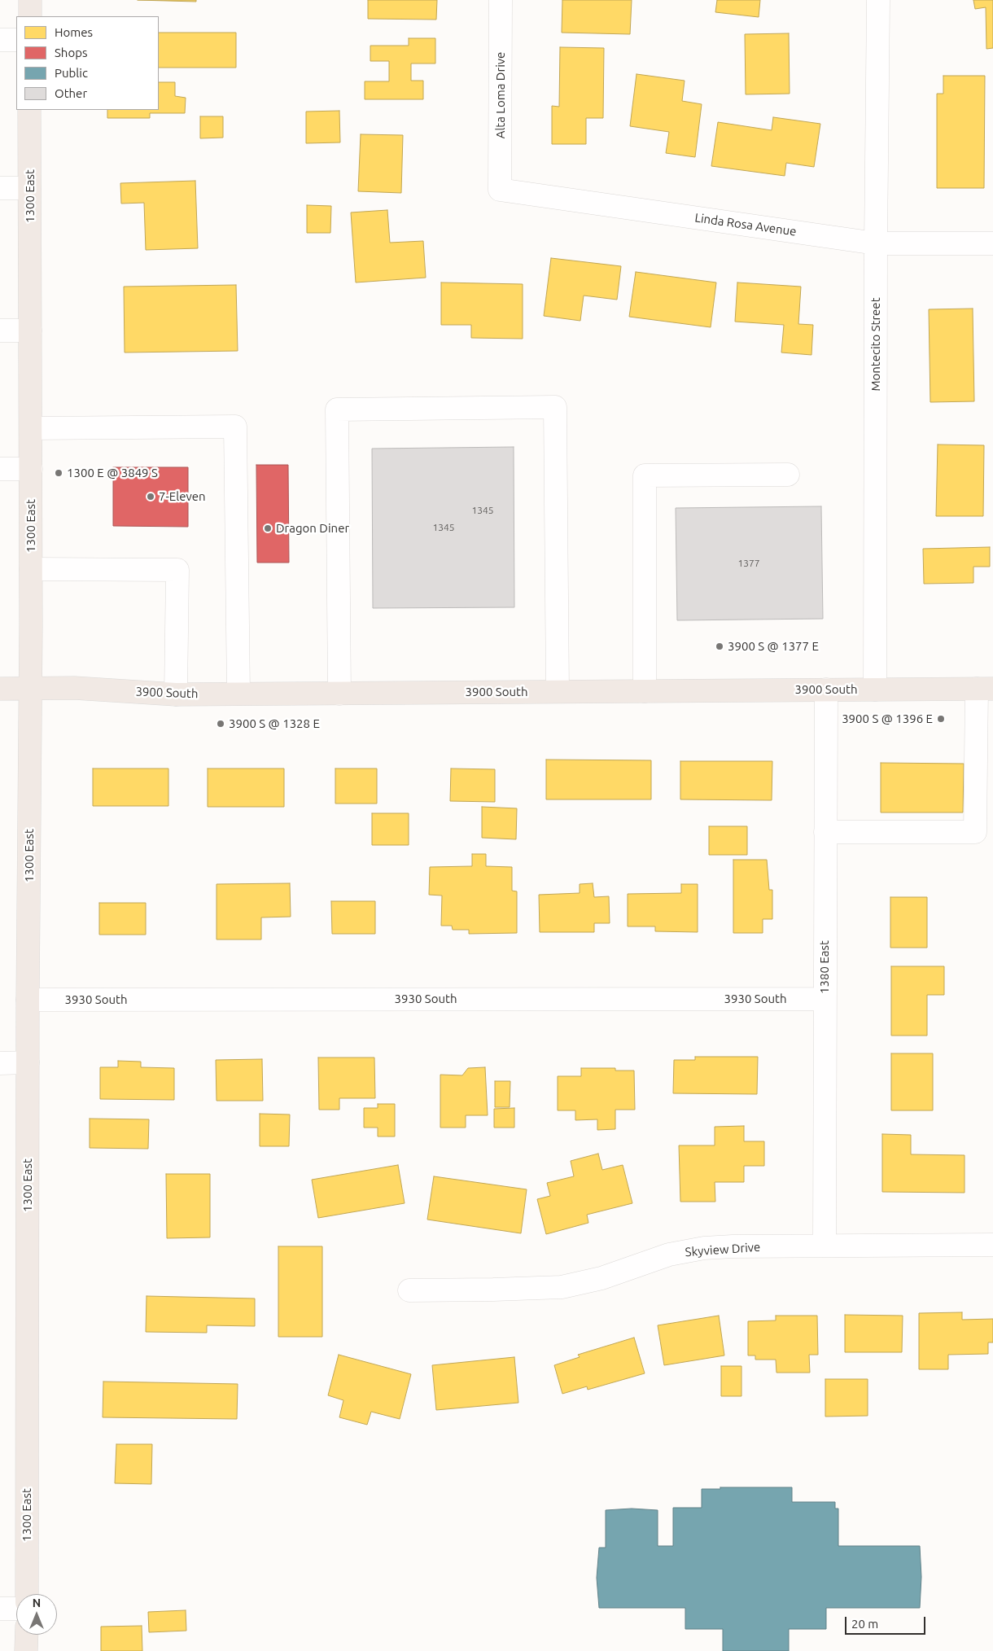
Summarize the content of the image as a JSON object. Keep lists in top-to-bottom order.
{
  "streets": {
    "main road": ["1300 East", "3900 South"],
    "street": [
      "Alta Loma Drive",
      "Linda Rosa Avenue",
      "Montecito Street",
      "1380 East",
      "3930 South",
      "Skyview Drive"
    ]
  },
  "crossings": [
    ["Alta Loma Drive", "Linda Rosa Avenue"],
    ["1300 East", "3900 South"],
    ["1300 East", "3930 South"],
    ["Linda Rosa Avenue", "Montecito Street"],
    ["Montecito Street", "3900 South"],
    ["3900 South", "1380 East"],
    ["1380 East", "3930 South"],
    ["1380 East", "Skyview Drive"]
  ],
  "places": [
    "1300 E @ 3849 S",
    "7-Eleven",
    "Dragon Diner",
    "3900 S @ 1377 E",
    "3900 S @ 1396 E",
    "3900 S @ 1328 E"
  ],
  "house_numbers": ["1345", "1345", "1377"],
  "legend": [
    "Homes",
    "Shops",
    "Public",
    "Other"
  ],
  "scale_bar": "20 m",
  "north": "top"
}
